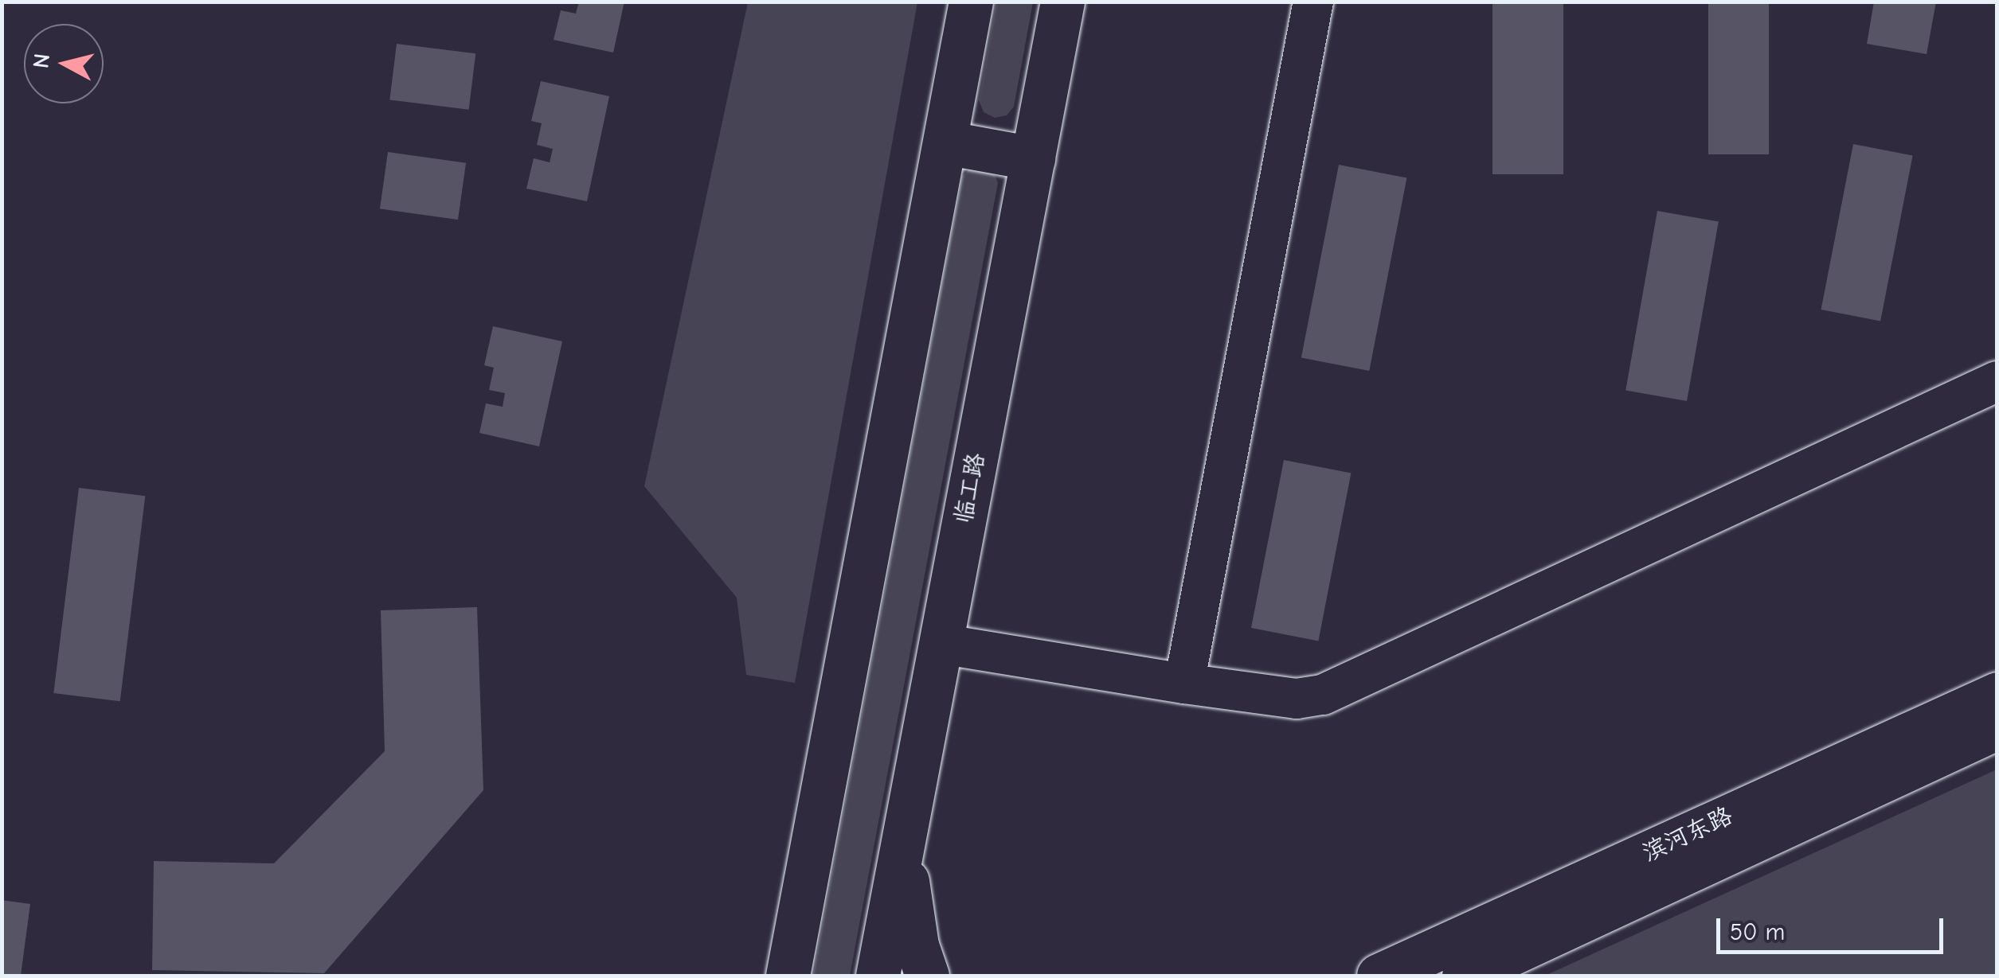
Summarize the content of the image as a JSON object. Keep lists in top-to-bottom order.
{
  "streets": {
    "main road": ["临工路", "滨河东路"]
  },
  "scale_bar": "50 m",
  "north": "left"
}
